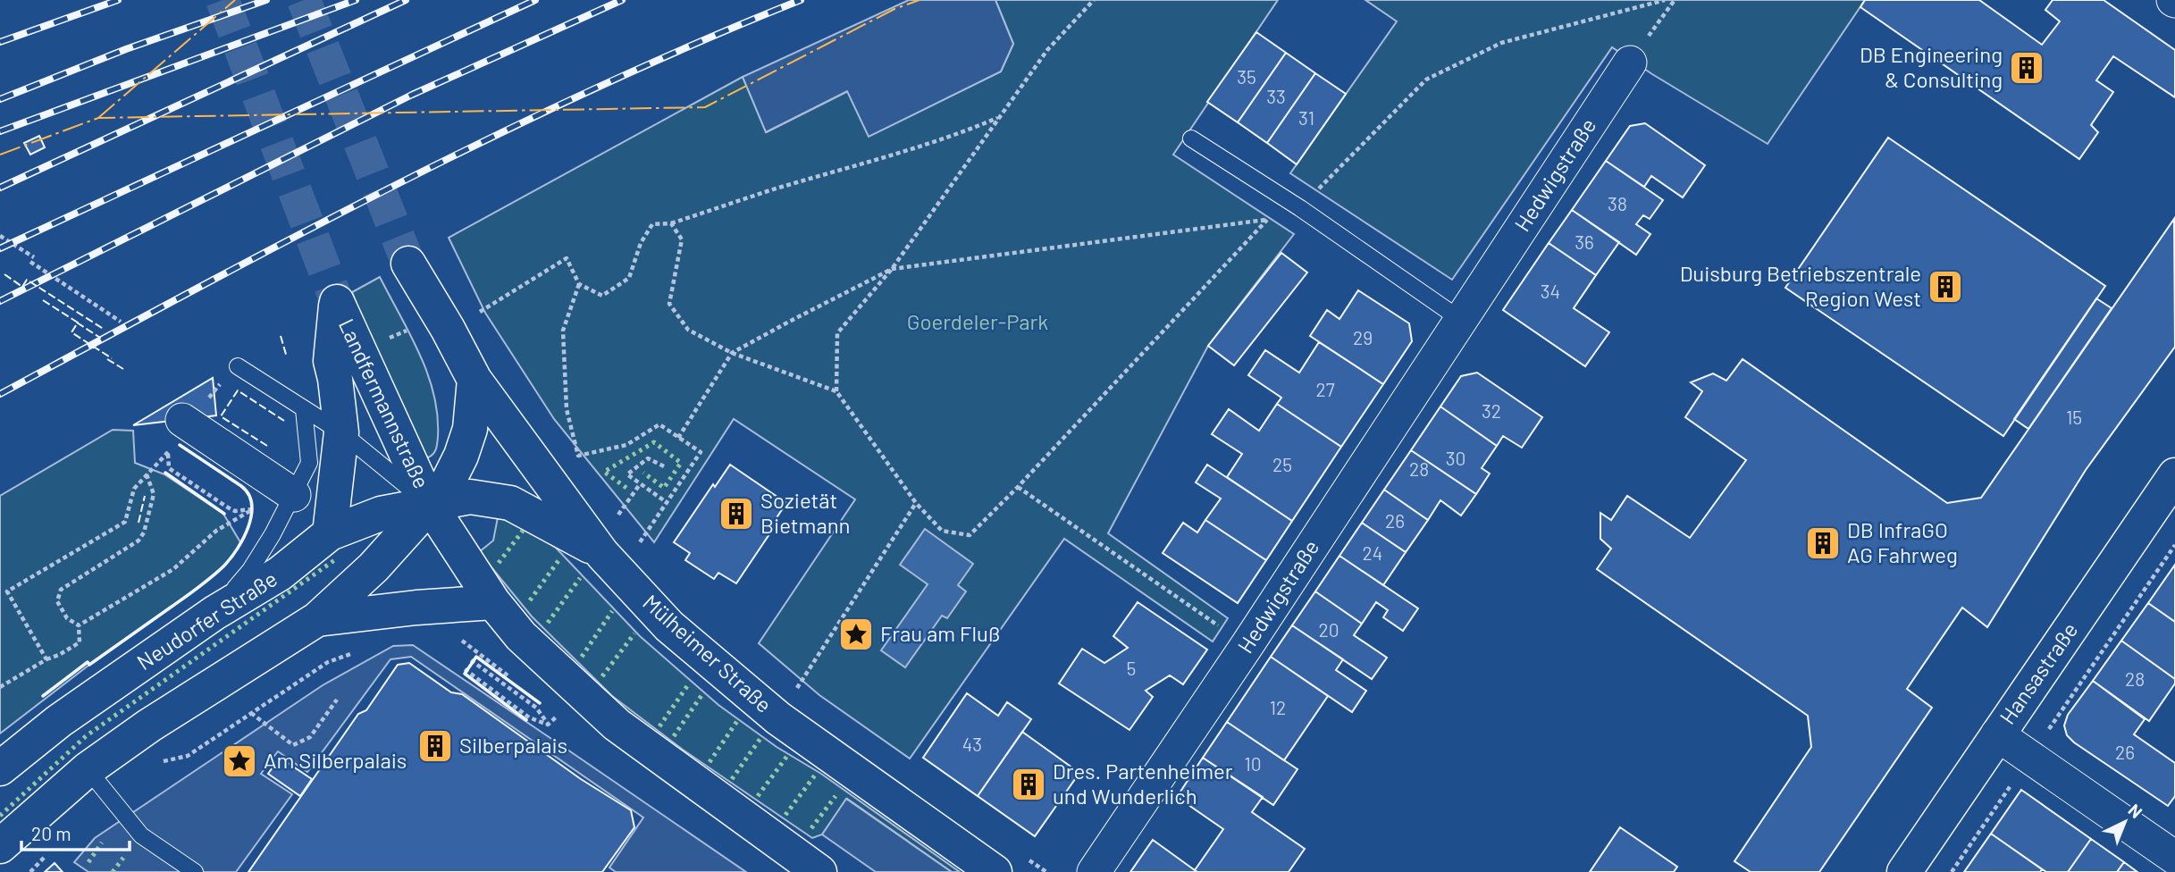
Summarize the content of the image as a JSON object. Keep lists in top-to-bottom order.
{
  "streets": {
    "street": [
      "Hedwigstraße",
      "Landfermannstraße",
      "Neudorfer Straße",
      "Mülheimer Straße",
      "Hansastraße"
    ]
  },
  "crossings": [
    ["Landfermannstraße", "Neudorfer Straße"],
    ["Landfermannstraße", "Mülheimer Straße"],
    ["Neudorfer Straße", "Mülheimer Straße"]
  ],
  "parks": ["Goerdeler-Park"],
  "places": {
    "building": [
      "DB Engineering & Consulting",
      "Duisburg Betriebszentrale Region West",
      "Sozietät Bietmann",
      "DB InfraGO AG Fahrweg",
      "Silberpalais",
      "Dres. Partenheimer und Wunderlich"
    ],
    "place": ["Frau am Fluß", "Am Silberpalais"]
  },
  "house_numbers": [
    "35",
    "33",
    "31",
    "38",
    "36",
    "34",
    "29",
    "27",
    "32",
    "15",
    "30",
    "25",
    "28",
    "26",
    "24",
    "20",
    "5",
    "28",
    "12",
    "43",
    "26",
    "10"
  ],
  "scale_bar": "20 m",
  "north": "top right"
}
